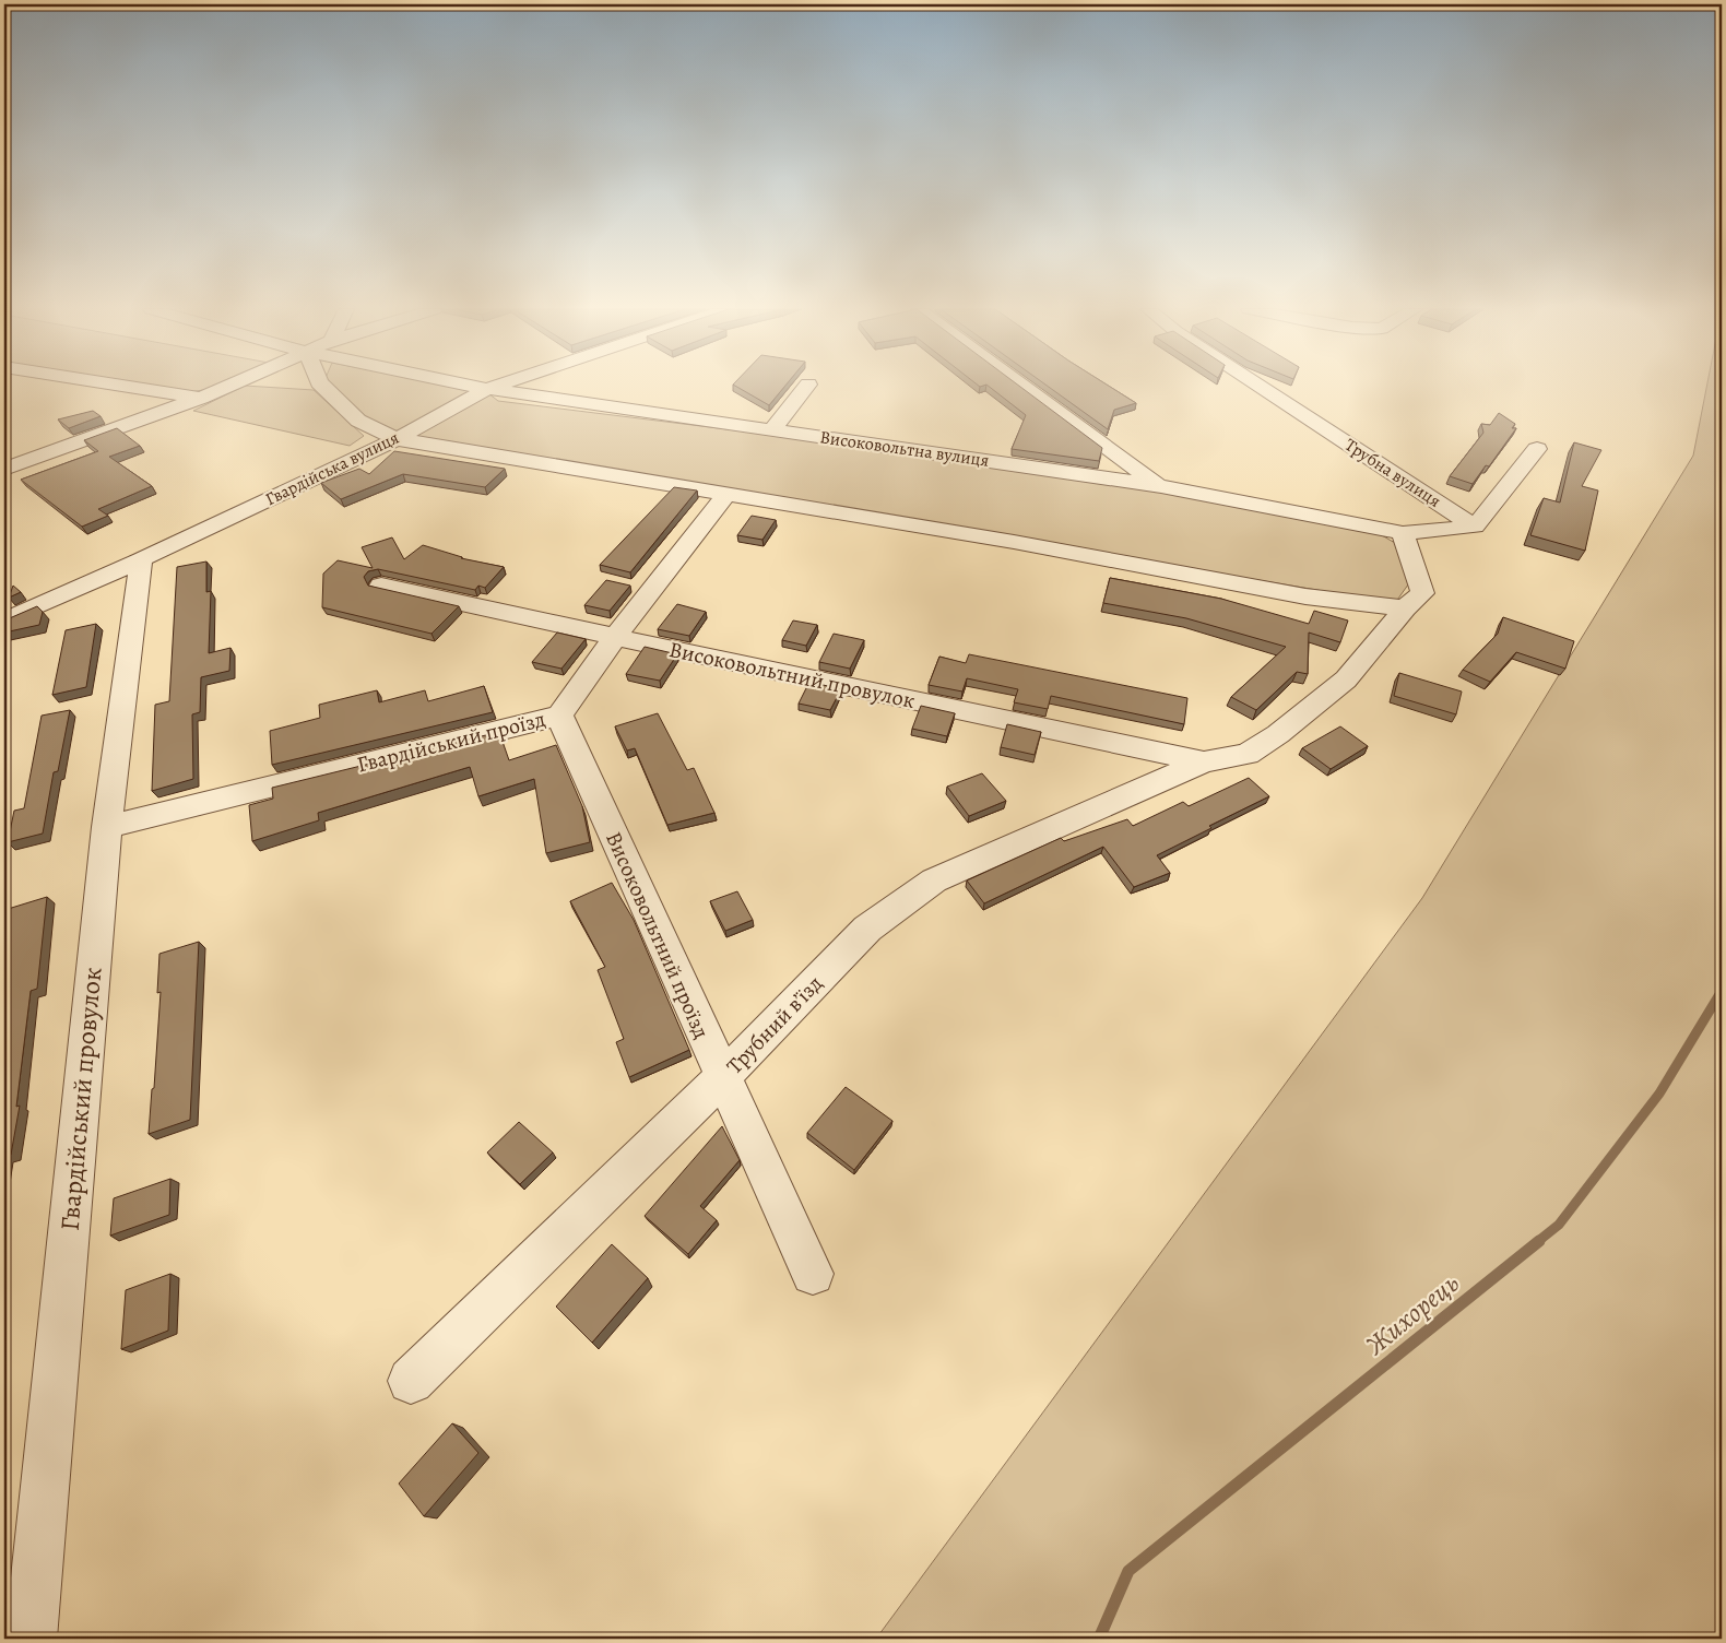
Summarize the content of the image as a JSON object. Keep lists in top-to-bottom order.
{
  "streets": {
    "street": [
      "Високовольтна вулиця",
      "Гвардійська вулиця",
      "Трубна вулиця",
      "Високовольтний провулок",
      "Гвардійський проїзд",
      "Високовольтний проїзд",
      "Трубний в’їзд",
      "Гвардійський провулок"
    ]
  },
  "crossings": [
    ["Високовольтна вулиця", "Гвардійська вулиця"],
    ["Високовольтна вулиця", "Трубна вулиця"],
    ["Гвардійська вулиця", "Гвардійський провулок"],
    ["Високовольтний провулок", "Гвардійський проїзд"],
    ["Високовольтний провулок", "Трубний в’їзд"],
    ["Гвардійський проїзд", "Високовольтний проїзд"],
    ["Гвардійський проїзд", "Гвардійський провулок"],
    ["Високовольтний проїзд", "Трубний в’їзд"]
  ],
  "water": ["Жихорець"]
}
